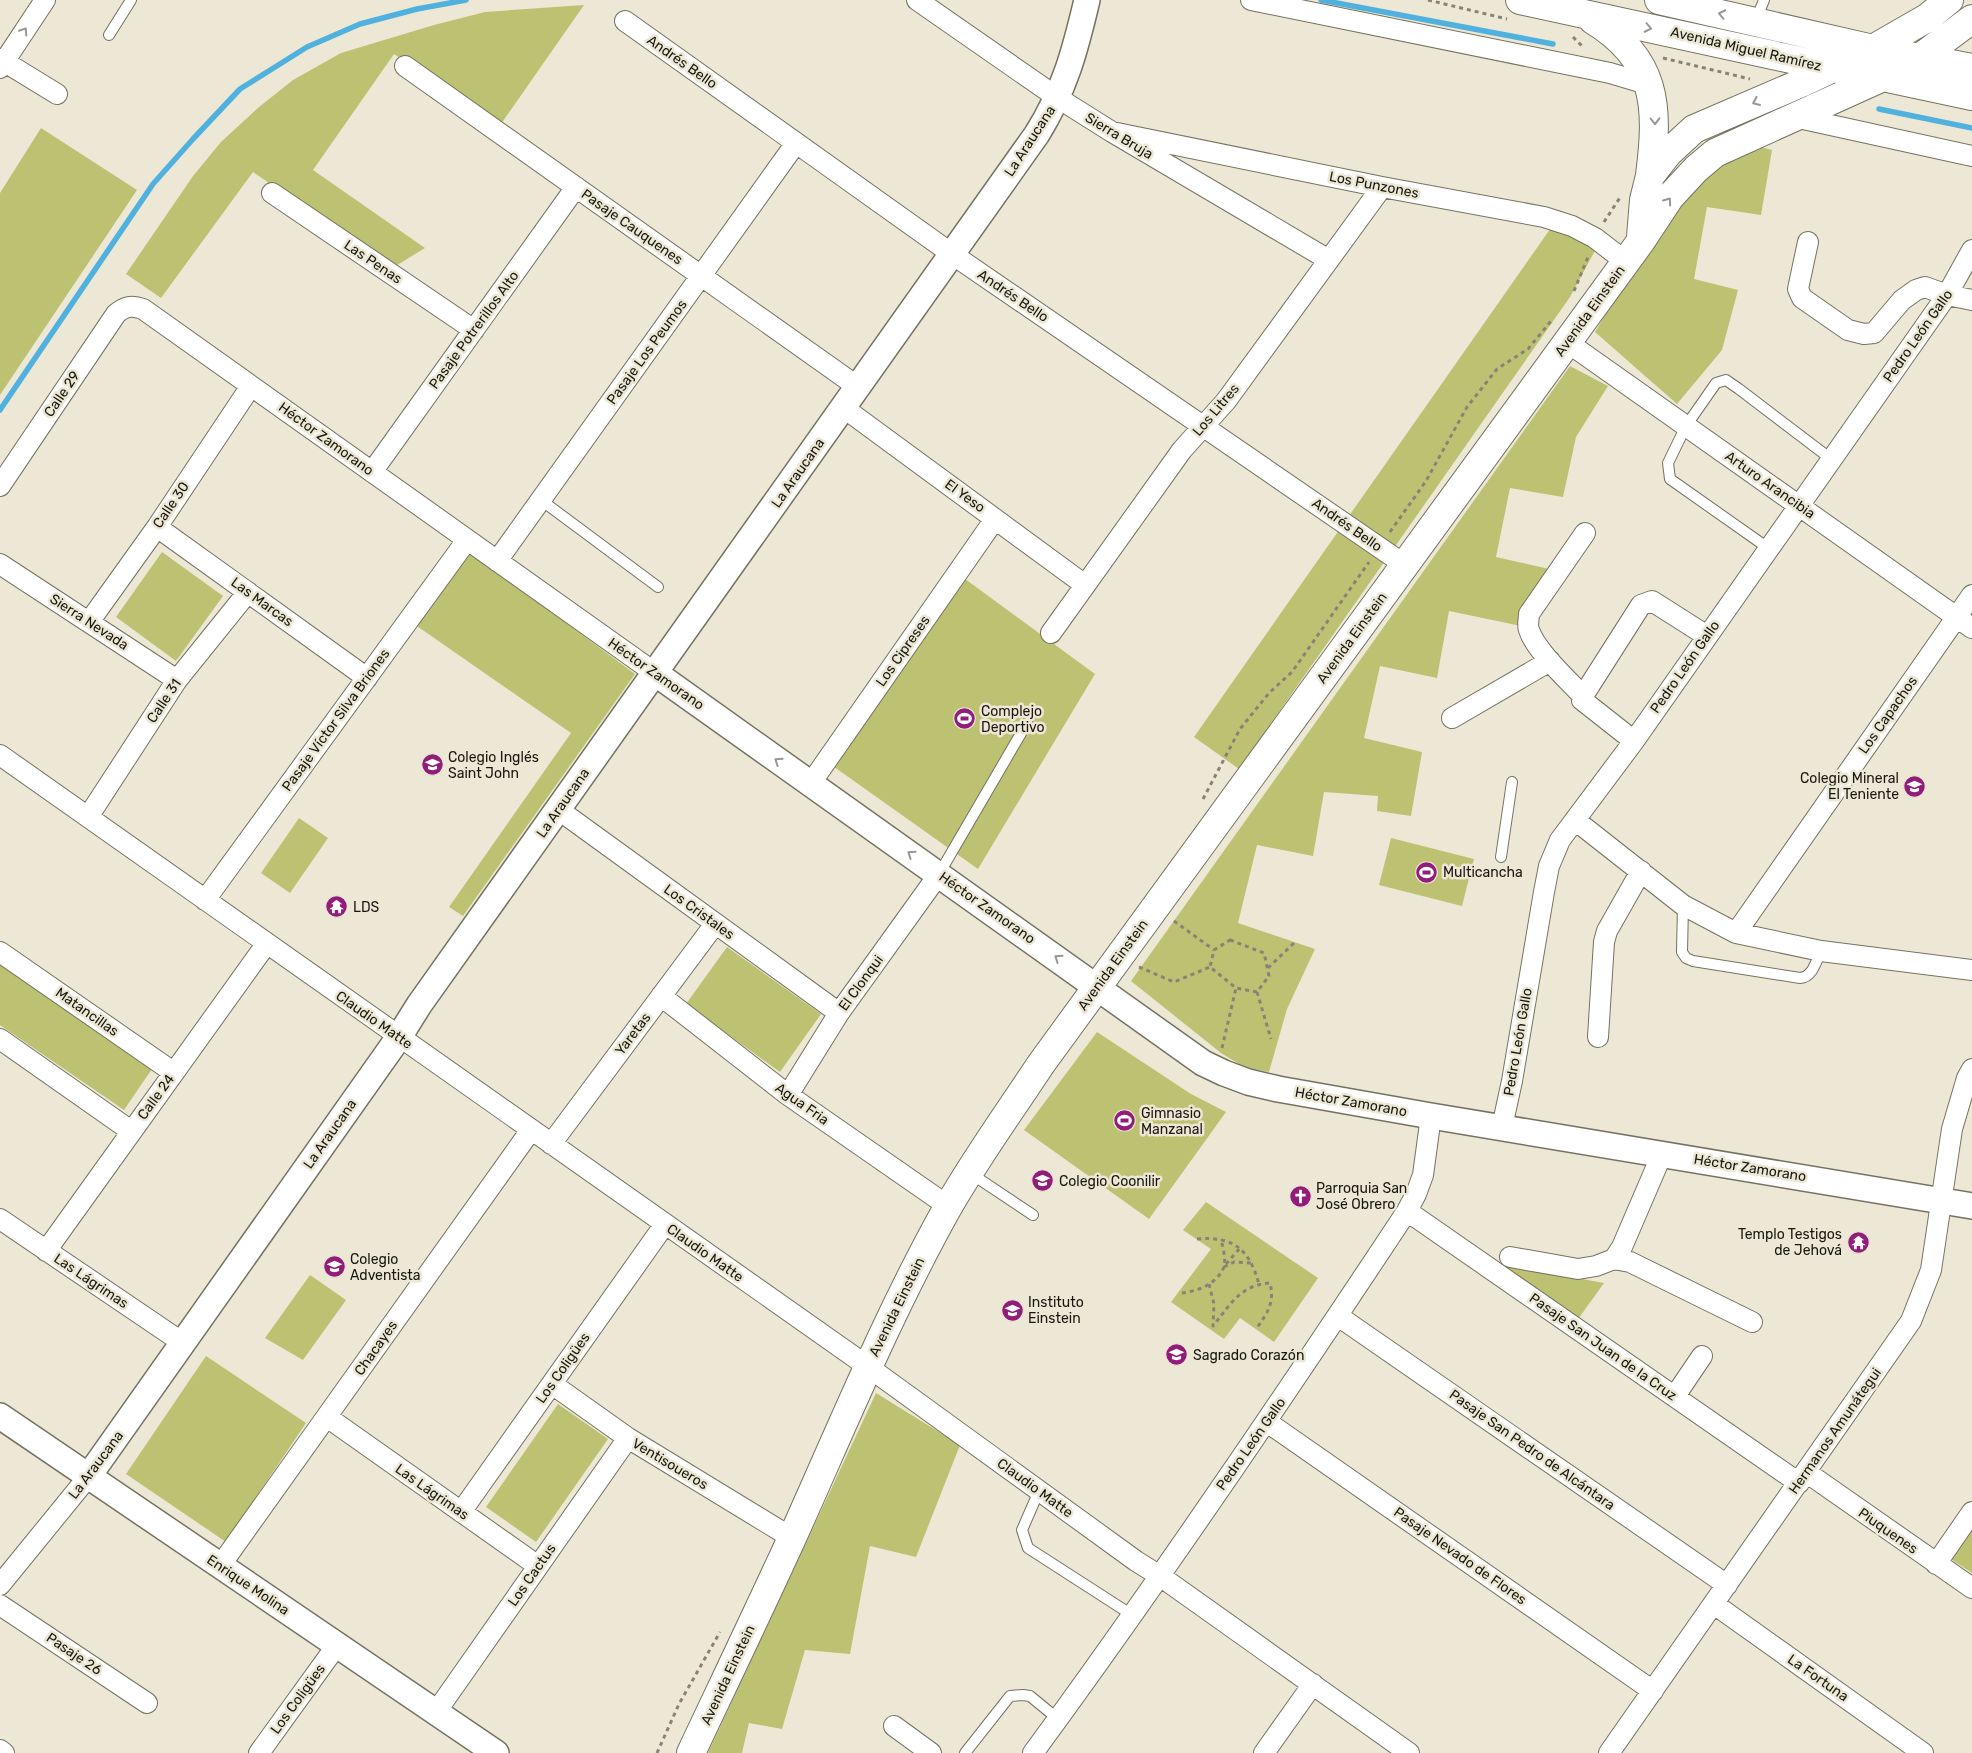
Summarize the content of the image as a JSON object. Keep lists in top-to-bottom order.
{
  "streets": {
    "main road": ["Avenida Miguel Ramírez", "Avenida Einstein"],
    "street": [
      "Andrés Bello",
      "Sierra Bruja",
      "La Araucana",
      "Los Punzones",
      "Pasaje Cauquenes",
      "Las Penas",
      "Pasaje Potrerillos Alto",
      "Pedro León Gallo",
      "Pasaje Los Peumos",
      "Calle 29",
      "Los Litres",
      "Héctor Zamorano",
      "Arturo Arancibia",
      "El Yeso",
      "Calle 30",
      "Las Marcas",
      "Sierra Nevada",
      "Los Cipreses",
      "Calle 31",
      "Los Capachos",
      "Pasaje Víctor Silva Briones",
      "Los Cristales",
      "El Clonqui",
      "Matancillas",
      "Claudio Matte",
      "Yaretas",
      "Calle 24",
      "Agua Fria",
      "Las Lágrimas",
      "Pasaje San Juan de la Cruz",
      "Chacayes",
      "Los Coligües",
      "Hermanos Amunátegui",
      "Pasaje San Pedro de Alcántara",
      "Ventisoueros",
      "Piuquenes",
      "Pasaje Nevado de Flores",
      "Los Cactus",
      "Enrique Molina",
      "Pasaje 26",
      "La Fortuna"
    ]
  },
  "crossings": [
    ["Avenida Miguel Ramírez", "Avenida Einstein"],
    ["Andrés Bello", "La Araucana"],
    ["Andrés Bello", "Avenida Einstein"],
    ["Andrés Bello", "Pasaje Los Peumos"],
    ["Andrés Bello", "Los Litres"],
    ["Sierra Bruja", "La Araucana"],
    ["Sierra Bruja", "Los Punzones"],
    ["Sierra Bruja", "Los Litres"],
    ["La Araucana", "Pasaje Cauquenes"],
    ["La Araucana", "Héctor Zamorano"],
    ["La Araucana", "El Yeso"],
    ["La Araucana", "Los Cristales"],
    ["La Araucana", "Claudio Matte"],
    ["La Araucana", "Las Lágrimas"],
    ["La Araucana", "Enrique Molina"],
    ["Los Punzones", "Avenida Einstein"],
    ["Los Punzones", "Los Litres"],
    ["Pasaje Cauquenes", "Pasaje Potrerillos Alto"],
    ["Pasaje Cauquenes", "Pasaje Los Peumos"],
    ["Las Penas", "Pasaje Potrerillos Alto"],
    ["Avenida Einstein", "Héctor Zamorano"],
    ["Avenida Einstein", "Arturo Arancibia"],
    ["Avenida Einstein", "Claudio Matte"],
    ["Avenida Einstein", "Agua Fria"],
    ["Avenida Einstein", "Ventisoueros"],
    ["Pasaje Potrerillos Alto", "Héctor Zamorano"],
    ["Pedro León Gallo", "Héctor Zamorano"],
    ["Pedro León Gallo", "Arturo Arancibia"],
    ["Pedro León Gallo", "Claudio Matte"],
    ["Pedro León Gallo", "Pasaje San Juan de la Cruz"],
    ["Pedro León Gallo", "Pasaje San Pedro de Alcántara"],
    ["Pedro León Gallo", "Pasaje Nevado de Flores"],
    ["Pasaje Los Peumos", "Héctor Zamorano"],
    ["Calle 29", "Héctor Zamorano"],
    ["Los Litres", "El Yeso"],
    ["Héctor Zamorano", "Calle 30"],
    ["Héctor Zamorano", "Los Cipreses"],
    ["Héctor Zamorano", "Pasaje Víctor Silva Briones"],
    ["Héctor Zamorano", "El Clonqui"],
    ["Héctor Zamorano", "Hermanos Amunátegui"],
    ["Arturo Arancibia", "Los Capachos"],
    ["El Yeso", "Los Cipreses"],
    ["Calle 30", "Las Marcas"],
    ["Calle 30", "Sierra Nevada"],
    ["Las Marcas", "Calle 31"],
    ["Las Marcas", "Pasaje Víctor Silva Briones"],
    ["Sierra Nevada", "Calle 31"],
    ["Calle 31", "Claudio Matte"],
    ["Pasaje Víctor Silva Briones", "Claudio Matte"],
    ["Los Cristales", "El Clonqui"],
    ["Los Cristales", "Yaretas"],
    ["El Clonqui", "Agua Fria"],
    ["Matancillas", "Calle 24"],
    ["Claudio Matte", "Yaretas"],
    ["Claudio Matte", "Calle 24"],
    ["Claudio Matte", "Chacayes"],
    ["Claudio Matte", "Los Coligües"],
    ["Yaretas", "Agua Fria"],
    ["Calle 24", "Las Lágrimas"],
    ["Las Lágrimas", "Chacayes"],
    ["Las Lágrimas", "Los Coligües"],
    ["Las Lágrimas", "Los Cactus"],
    ["Pasaje San Juan de la Cruz", "Hermanos Amunátegui"],
    ["Pasaje San Juan de la Cruz", "Piuquenes"],
    ["Chacayes", "Enrique Molina"],
    ["Los Coligües", "Ventisoueros"],
    ["Los Coligües", "Enrique Molina"],
    ["Hermanos Amunátegui", "Pasaje San Pedro de Alcántara"],
    ["Hermanos Amunátegui", "Piuquenes"],
    ["Hermanos Amunátegui", "Pasaje Nevado de Flores"],
    ["Hermanos Amunátegui", "La Fortuna"],
    ["Ventisoueros", "Los Cactus"],
    ["Los Cactus", "Enrique Molina"]
  ],
  "places": {
    "sports": ["Complejo Deportivo", "Multicancha", "Gimnasio Manzanal"],
    "school or university": [
      "Colegio Inglés Saint John",
      "Colegio Mineral El Teniente",
      "Colegio Coonilir",
      "Colegio Adventista",
      "Instituto Einstein",
      "Sagrado Corazón"
    ],
    "temple": ["LDS", "Templo Testigos de Jehová"],
    "church": ["Parroquia San José Obrero"]
  }
}
